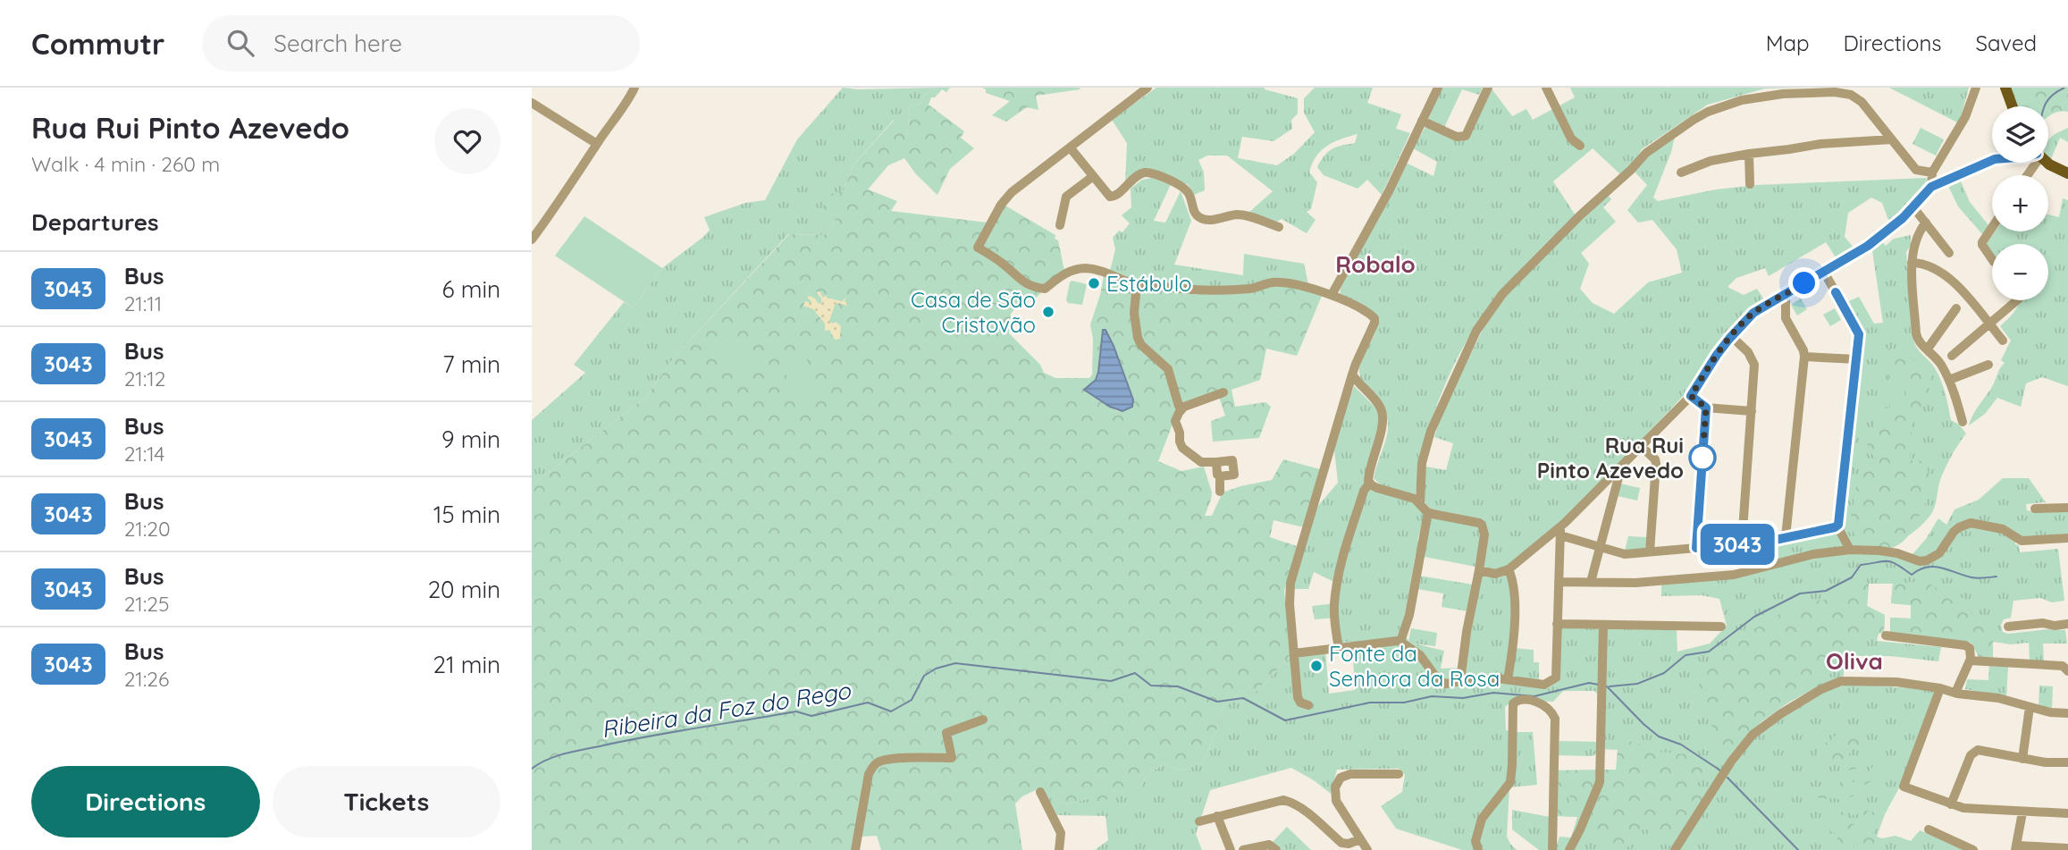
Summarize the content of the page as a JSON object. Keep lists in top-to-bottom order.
{
  "districts": ["Robalo", "Oliva"],
  "water": ["Ribeira da Foz do Rego"],
  "places": [
    "Estábulo",
    "Casa de São Cristovão",
    "Rua Rui Pinto Azevedo",
    "Fonte da Senhora da Rosa"
  ],
  "lines": ["bus line 3043"],
  "page": {
    "header": "Commutr",
    "search": "Search here",
    "nav": ["Map", "Directions", "Saved"],
    "heading": [
      ["Rua Rui Pinto Azevedo", "Walk · 4 min · 260 m"],
      "Departures"
    ],
    "on_map": "3043",
    "map_buttons": ["+", "−"],
    "list": [
      {
        "mark": "3043",
        "name": "Bus",
        "note": "21:11",
        "value": "6 min"
      },
      {
        "mark": "3043",
        "name": "Bus",
        "note": "21:12",
        "value": "7 min"
      },
      {
        "mark": "3043",
        "name": "Bus",
        "note": "21:14",
        "value": "9 min"
      },
      {
        "mark": "3043",
        "name": "Bus",
        "note": "21:20",
        "value": "15 min"
      },
      {
        "mark": "3043",
        "name": "Bus",
        "note": "21:25",
        "value": "20 min"
      },
      {
        "mark": "3043",
        "name": "Bus",
        "note": "21:26",
        "value": "21 min"
      }
    ],
    "buttons": ["Directions", "Tickets"]
  }
}
